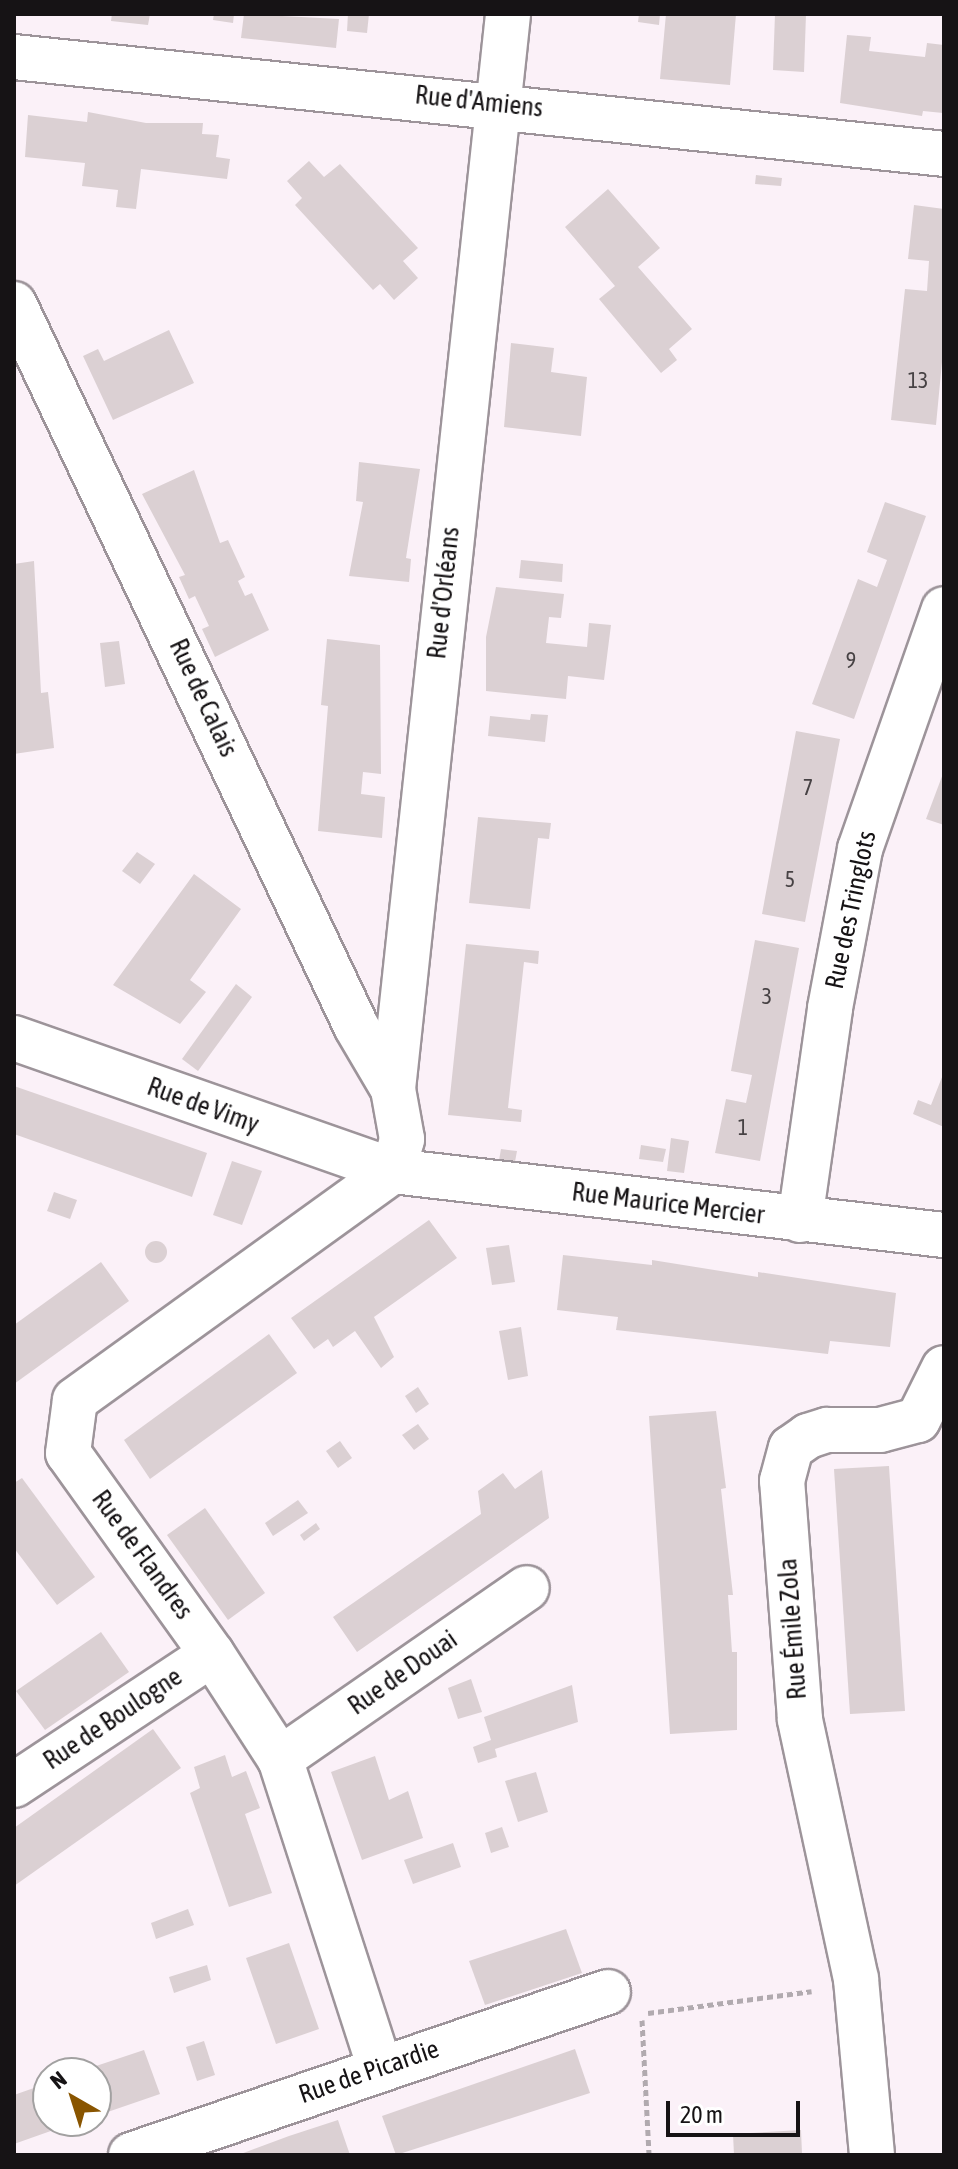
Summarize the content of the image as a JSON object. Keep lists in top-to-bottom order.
{
  "streets": {
    "street": [
      "Rue d'Amiens",
      "Rue d'Orléans",
      "Rue de Calais",
      "Rue des Tringlots",
      "Rue de Vimy",
      "Rue Maurice Mercier",
      "Rue de Flandres",
      "Rue Émile Zola",
      "Rue de Douai",
      "Rue de Boulogne",
      "Rue de Picardie"
    ]
  },
  "crossings": [
    ["Rue d'Amiens", "Rue d'Orléans"],
    ["Rue d'Orléans", "Rue de Calais"],
    ["Rue d'Orléans", "Rue de Vimy"],
    ["Rue d'Orléans", "Rue Maurice Mercier"],
    ["Rue d'Orléans", "Rue de Flandres"],
    ["Rue des Tringlots", "Rue Maurice Mercier"],
    ["Rue de Vimy", "Rue Maurice Mercier"],
    ["Rue de Vimy", "Rue de Flandres"],
    ["Rue Maurice Mercier", "Rue de Flandres"],
    ["Rue de Flandres", "Rue de Douai"],
    ["Rue de Flandres", "Rue de Boulogne"],
    ["Rue de Flandres", "Rue de Picardie"]
  ],
  "house_numbers": [
    "13",
    "9",
    "7",
    "5",
    "3",
    "1"
  ],
  "scale_bar": "20 m",
  "north": "top left"
}
